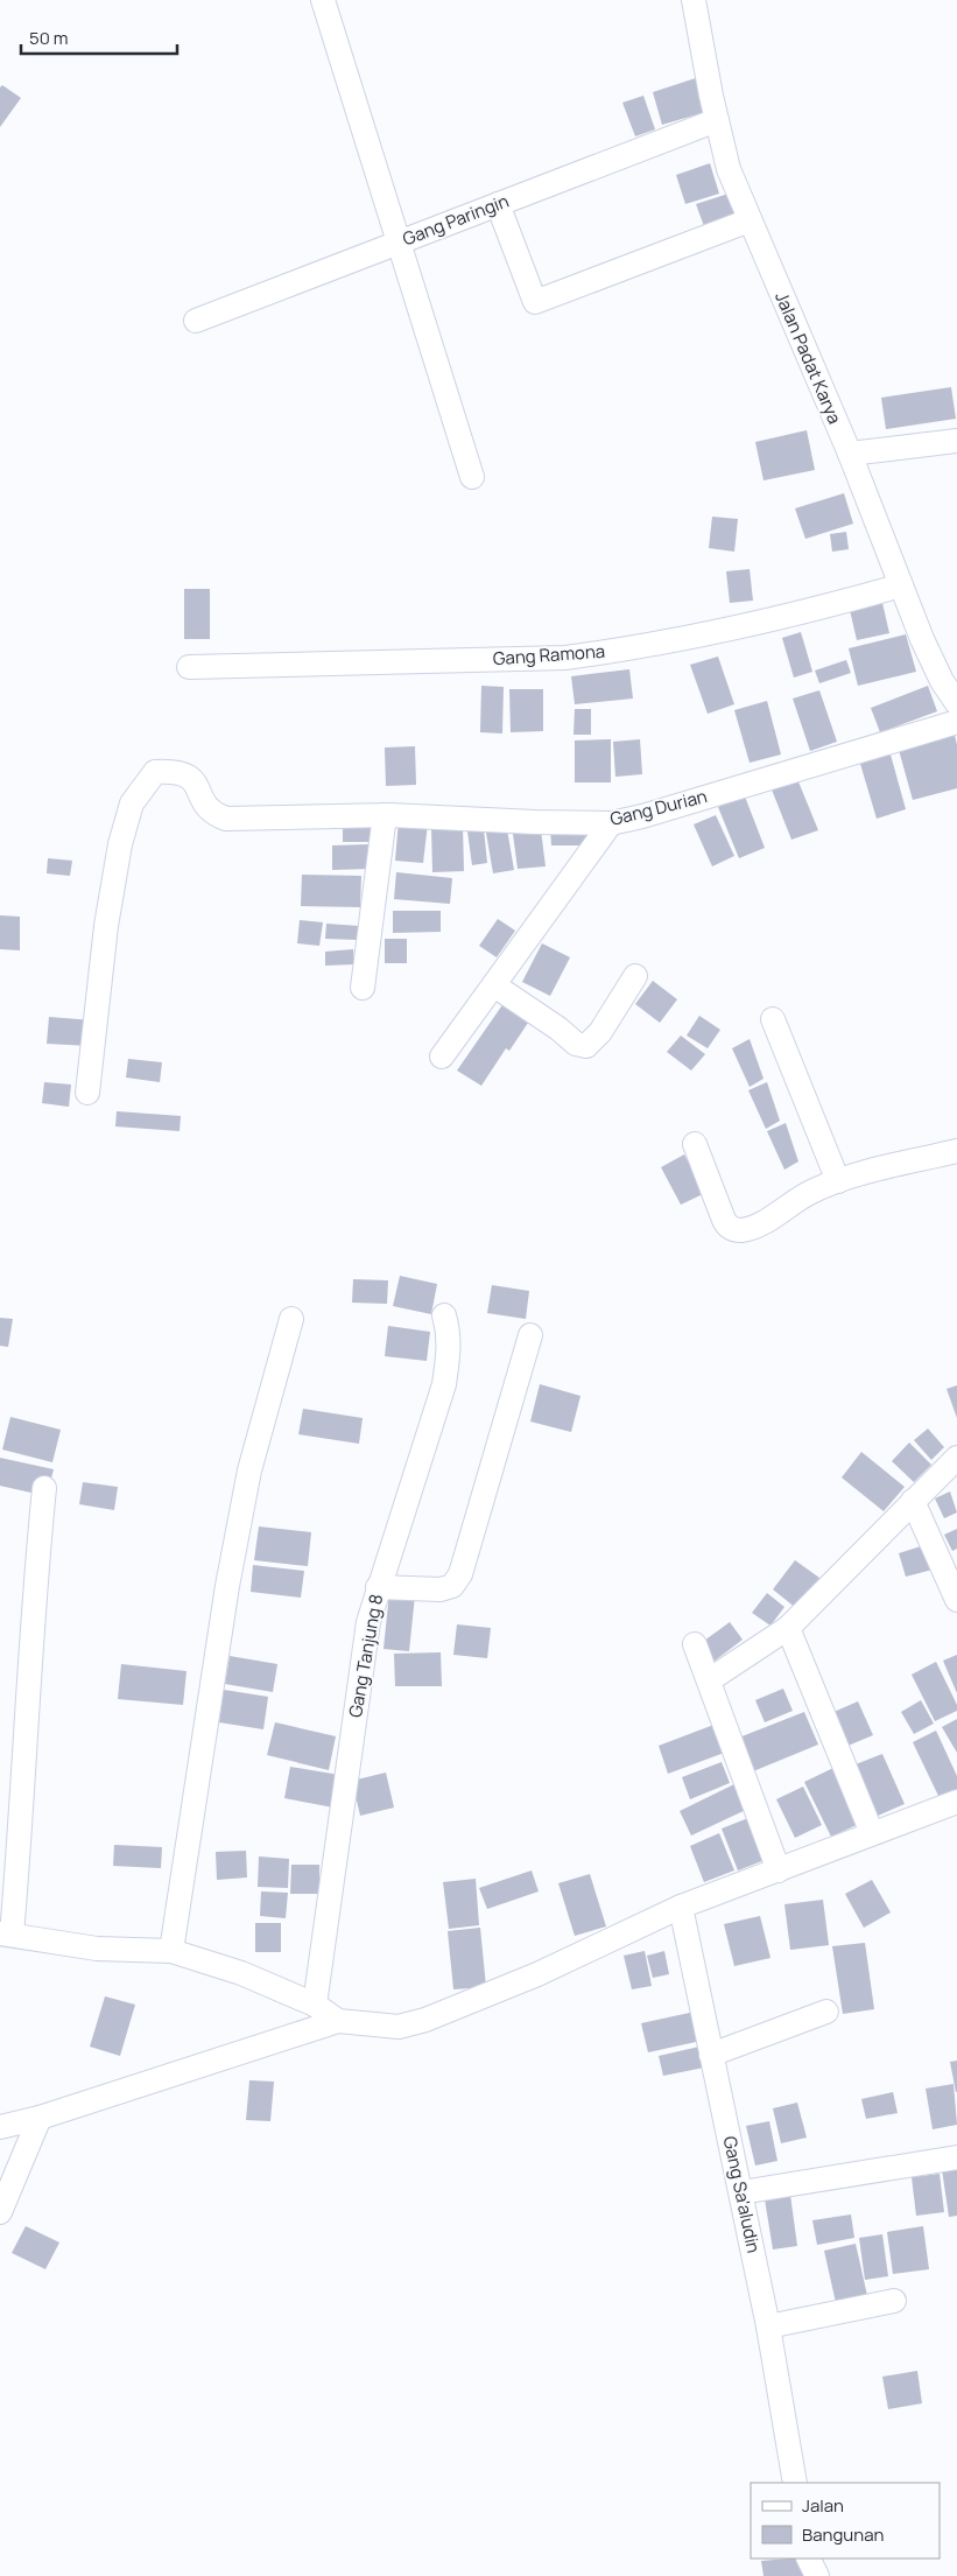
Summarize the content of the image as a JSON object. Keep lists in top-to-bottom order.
{
  "streets": {
    "street": [
      "Gang Paringin",
      "Jalan Padat Karya",
      "Gang Ramona",
      "Gang Durian",
      "Gang Tanjung 8",
      "Gang Sa'aludin"
    ]
  },
  "crossings": [
    ["Gang Paringin", "Jalan Padat Karya"],
    ["Jalan Padat Karya", "Gang Ramona"]
  ],
  "legend": ["Jalan", "Bangunan"],
  "scale_bar": "50 m"
}
